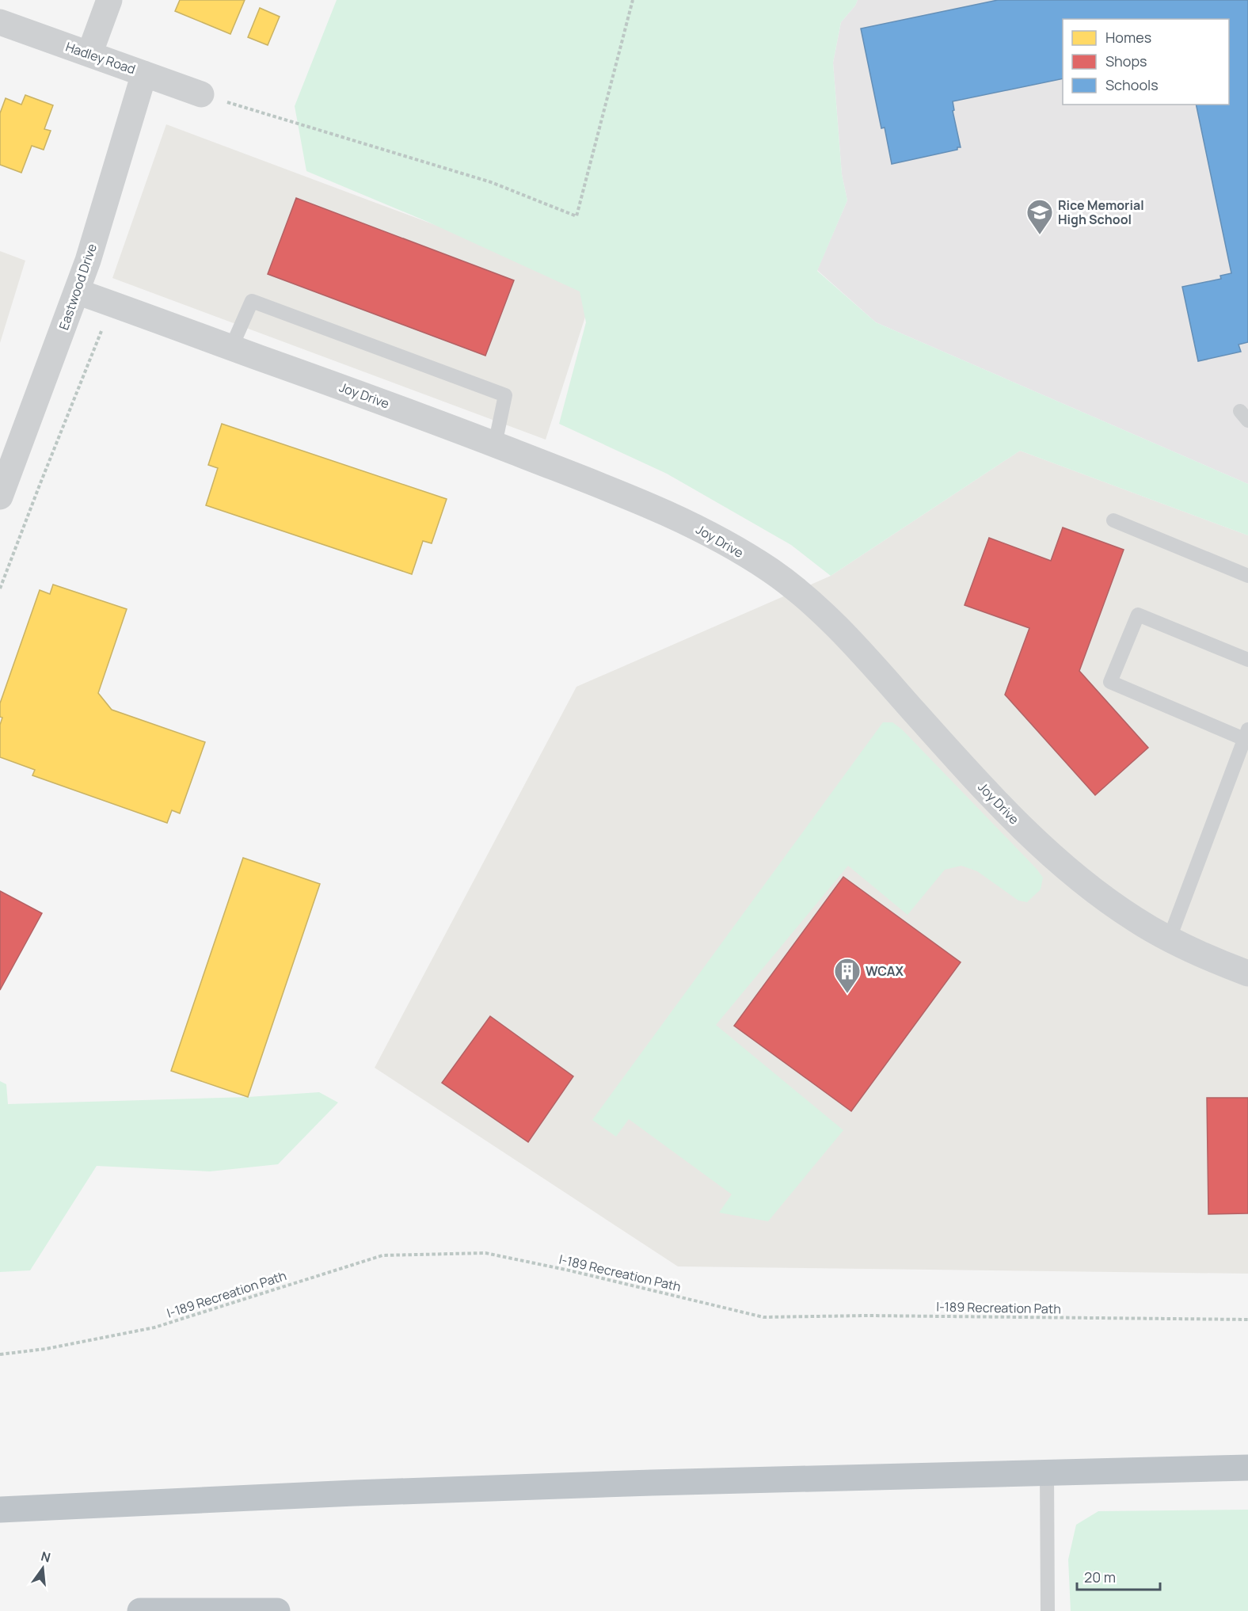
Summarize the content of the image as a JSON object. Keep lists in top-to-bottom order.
{
  "streets": {
    "street": ["Hadley Road", "Eastwood Drive", "Joy Drive"],
    "path": ["I-189 Recreation Path"]
  },
  "crossings": [
    ["Hadley Road", "Eastwood Drive"],
    ["Eastwood Drive", "Joy Drive"]
  ],
  "places": {
    "school or university": ["Rice Memorial High School"],
    "building": ["WCAX"]
  },
  "legend": ["Homes", "Shops", "Schools"],
  "scale_bar": "20 m",
  "north": "top"
}
